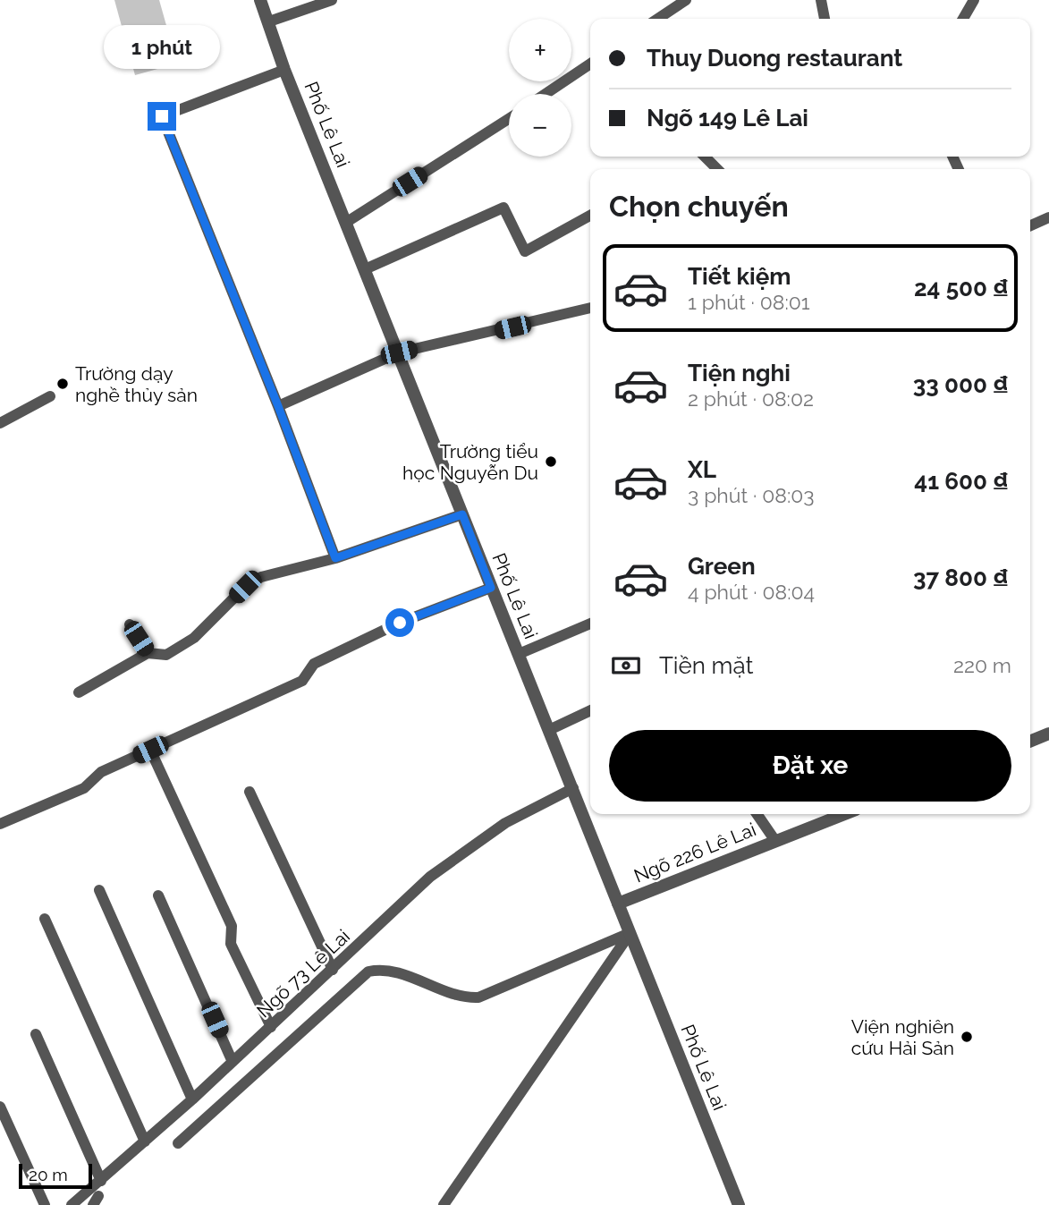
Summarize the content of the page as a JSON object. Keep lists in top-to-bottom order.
{
  "streets": {
    "street": ["Phố Lê Lai", "Ngõ 226 Lê Lai"],
    "lane": ["Ngõ 73 Lê Lai"]
  },
  "crossings": [
    ["Phố Lê Lai", "Ngõ 226 Lê Lai"],
    ["Phố Lê Lai", "Ngõ 73 Lê Lai"]
  ],
  "places": ["Trường dạy nghề thủy sản", "Trường tiểu học Nguyễn Du", "Viện nghiên cứu Hải Sản"],
  "scale_bar": "20 m",
  "page": {
    "map_buttons": ["+", "−"],
    "banner": ["Thuy Duong restaurant", "Ngõ 149 Lê Lai"],
    "bubble": "1 phút",
    "heading": "Chọn chuyến",
    "list": [
      {
        "name": "Tiết kiệm",
        "note": "1 phút · 08:01",
        "value": "24 500 ₫"
      },
      {
        "name": "Tiện nghi",
        "note": "2 phút · 08:02",
        "value": "33 000 ₫"
      },
      {
        "name": "XL",
        "note": "3 phút · 08:03",
        "value": "41 600 ₫"
      },
      {
        "name": "Green",
        "note": "4 phút · 08:04",
        "value": "37 800 ₫"
      }
    ],
    "pay": ["Tiền mặt", "220 m"],
    "buttons": "Đặt xe",
    "scale": "20 m"
  }
}
